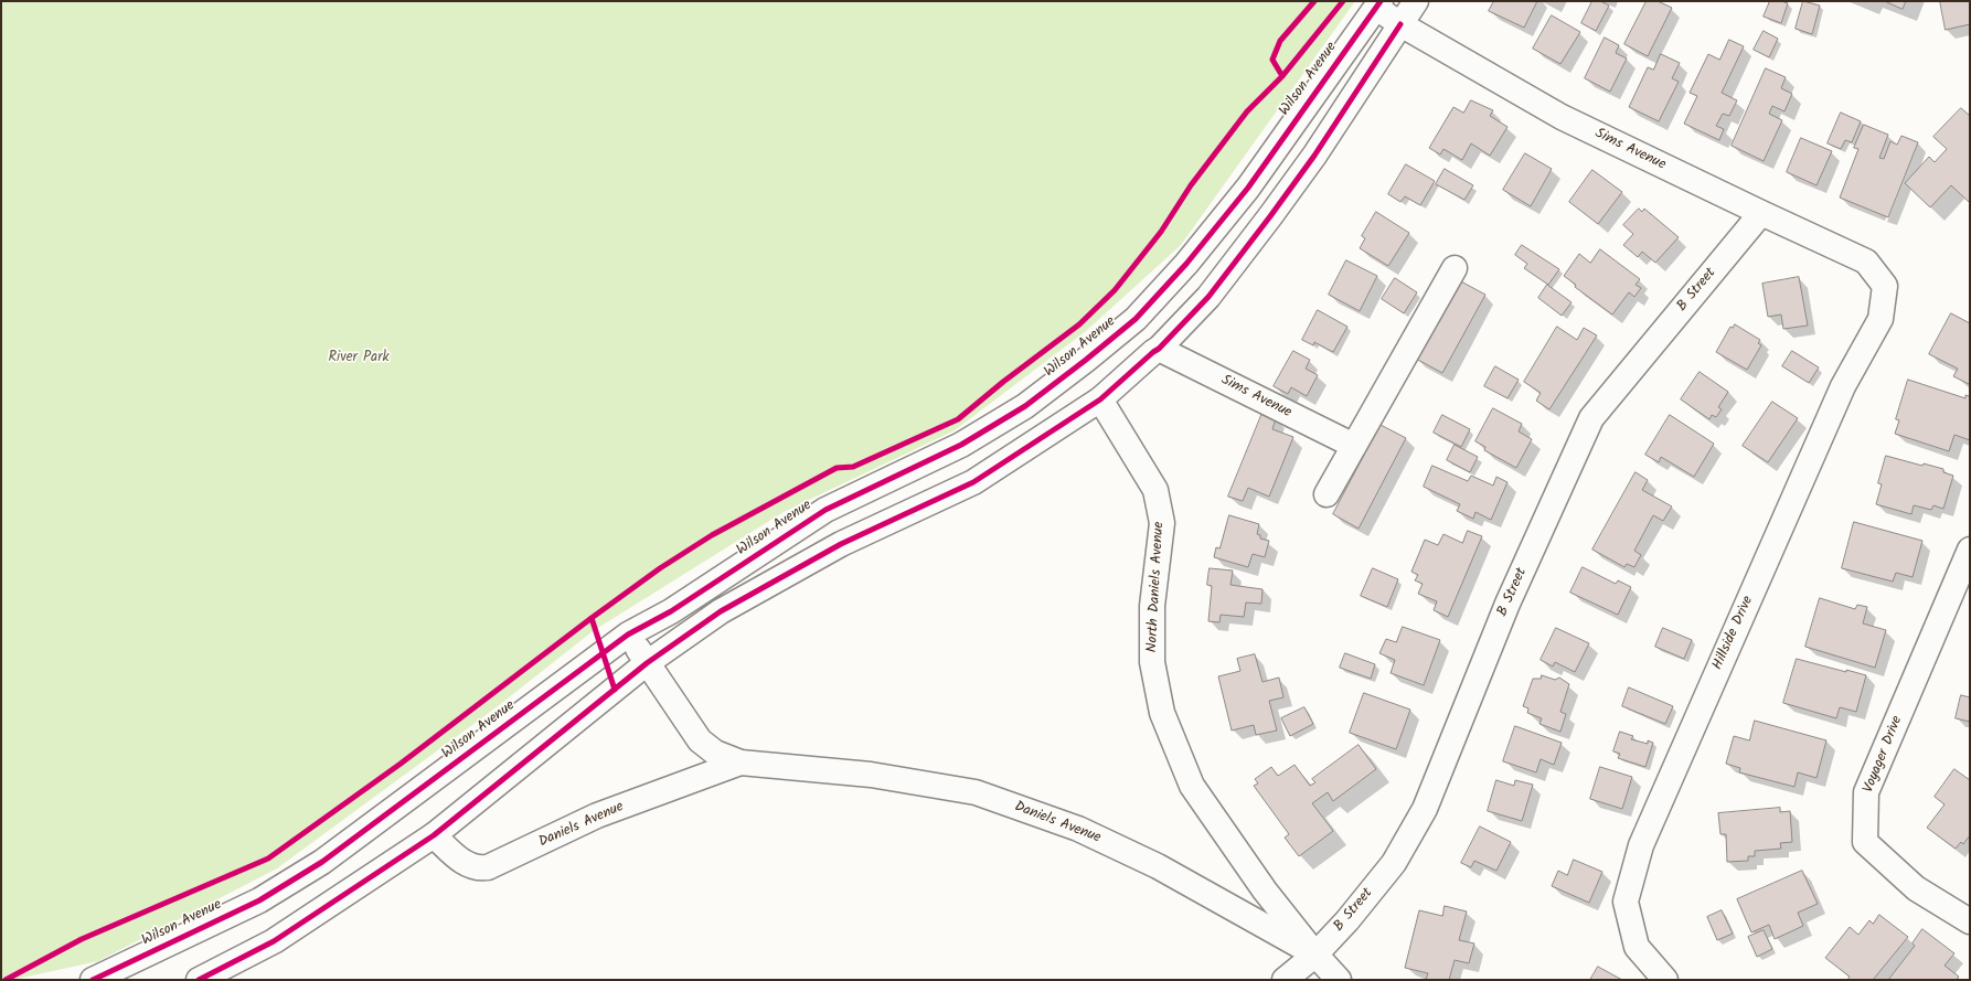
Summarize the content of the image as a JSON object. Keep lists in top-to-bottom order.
{
  "streets": {
    "street": [
      "Wilson Avenue",
      "Sims Avenue",
      "B Street",
      "North Daniels Avenue",
      "Hillside Drive",
      "Voyager Drive",
      "Daniels Avenue"
    ]
  },
  "crossings": [
    ["Wilson Avenue", "Sims Avenue"],
    ["Wilson Avenue", "Daniels Avenue"],
    ["Sims Avenue", "B Street"],
    ["Sims Avenue", "Hillside Drive"],
    ["B Street", "North Daniels Avenue"],
    ["B Street", "Daniels Avenue"],
    ["North Daniels Avenue", "Daniels Avenue"]
  ],
  "parks": ["River Park"]
}
